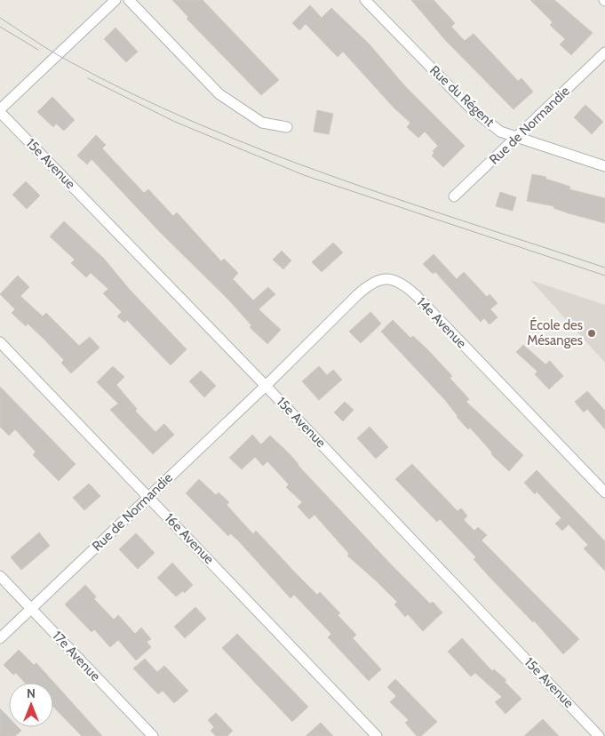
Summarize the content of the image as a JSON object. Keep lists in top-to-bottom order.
{
  "streets": {
    "street": [
      "Rue du Régent",
      "Rue de Normandie",
      "15e Avenue",
      "14e Avenue",
      "16e Avenue",
      "17e Avenue"
    ]
  },
  "crossings": [
    ["Rue du Régent", "Rue de Normandie"],
    ["Rue de Normandie", "15e Avenue"],
    ["Rue de Normandie", "14e Avenue"],
    ["Rue de Normandie", "16e Avenue"],
    ["Rue de Normandie", "17e Avenue"],
    ["15e Avenue", "14e Avenue"]
  ],
  "places": ["École des Mésanges"],
  "north": "top"
}
